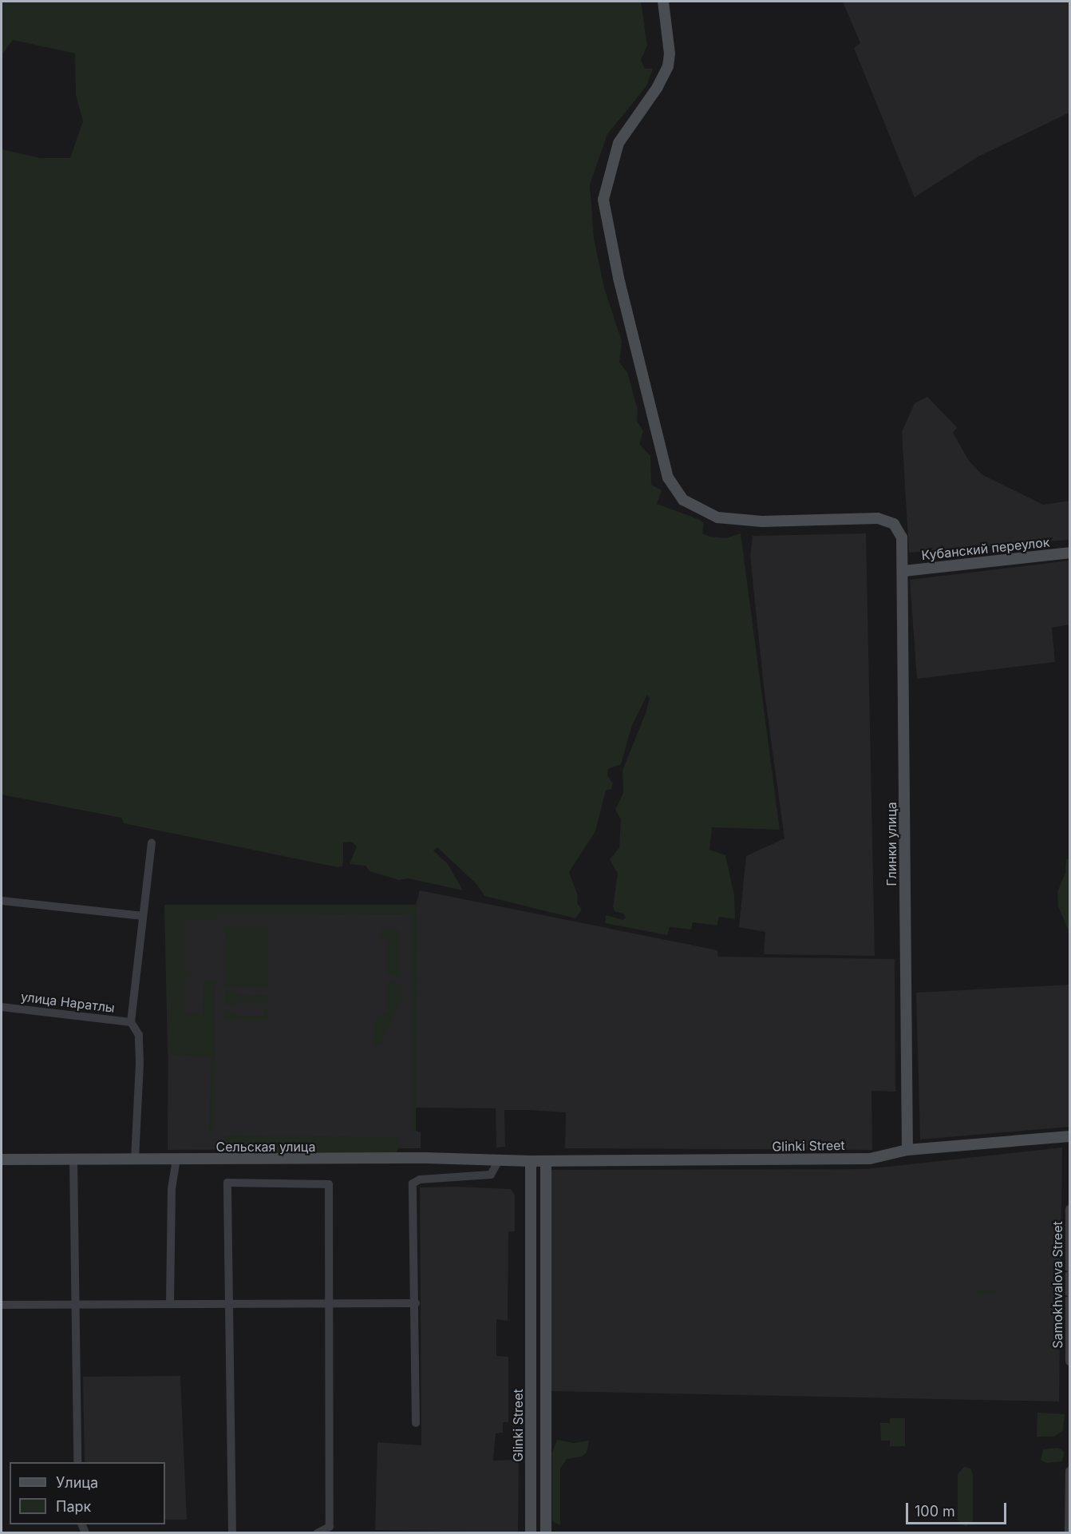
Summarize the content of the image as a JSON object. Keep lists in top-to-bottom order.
{
  "streets": {
    "main road": [
      "Кубанский переулок",
      "Глинки улица",
      "Glinki Street",
      "Сельская улица"
    ],
    "street": ["улица Наратлы", "Samokhvalova Street"]
  },
  "crossings": [
    ["Кубанский переулок", "Глинки улица"],
    ["Глинки улица", "Glinki Street"],
    ["Glinki Street", "Сельская улица"]
  ],
  "legend": ["Улица", "Парк"],
  "scale_bar": "100 m"
}
